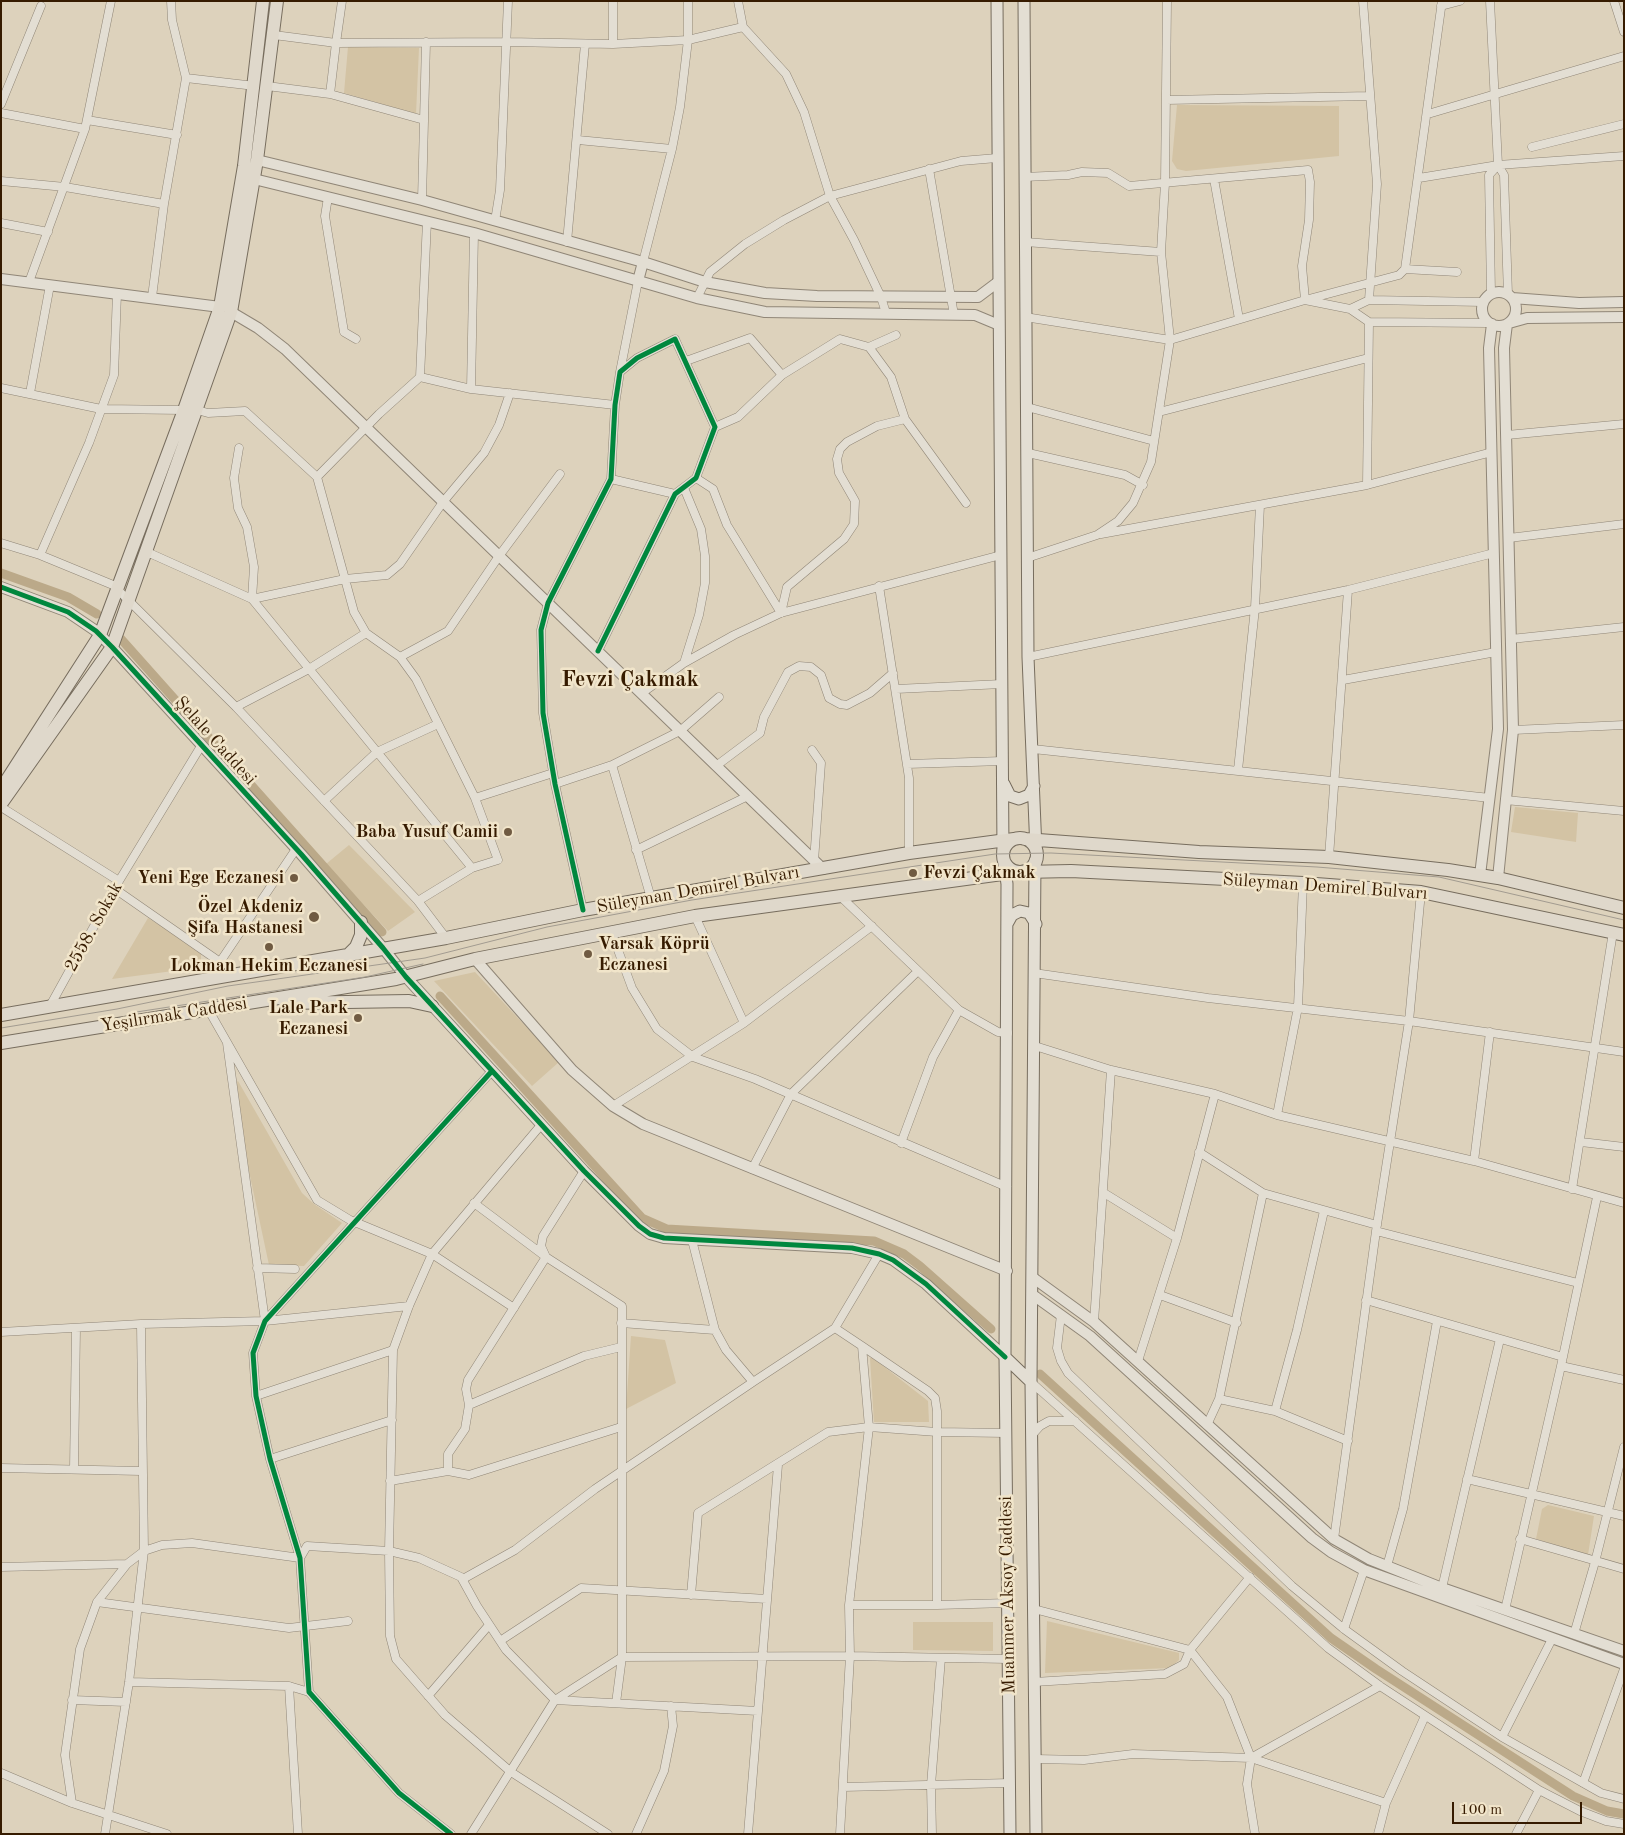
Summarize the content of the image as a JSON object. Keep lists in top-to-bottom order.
{
  "streets": {
    "main road": ["Süleyman Demirel Bulvarı", "Yeşilırmak Caddesi", "Muammer Aksoy Caddesi"],
    "street": ["Şelale Caddesi", "2558. Sokak"]
  },
  "crossings": [
    ["Şelale Caddesi", "Süleyman Demirel Bulvarı"],
    ["Şelale Caddesi", "2558. Sokak"],
    ["Şelale Caddesi", "Yeşilırmak Caddesi"],
    ["Şelale Caddesi", "Muammer Aksoy Caddesi"],
    ["Süleyman Demirel Bulvarı", "Yeşilırmak Caddesi"],
    ["Süleyman Demirel Bulvarı", "Muammer Aksoy Caddesi"],
    ["2558. Sokak", "Yeşilırmak Caddesi"]
  ],
  "districts": ["Fevzi Çakmak"],
  "places": [
    "Baba Yusuf Camii",
    "Fevzi Çakmak",
    "Yeni Ege Eczanesi",
    "Özel Akdeniz Şifa Hastanesi",
    "Lokman Hekim Eczanesi",
    "Varsak Köprü Eczanesi",
    "Lale Park Eczanesi"
  ],
  "scale_bar": "100 m"
}
